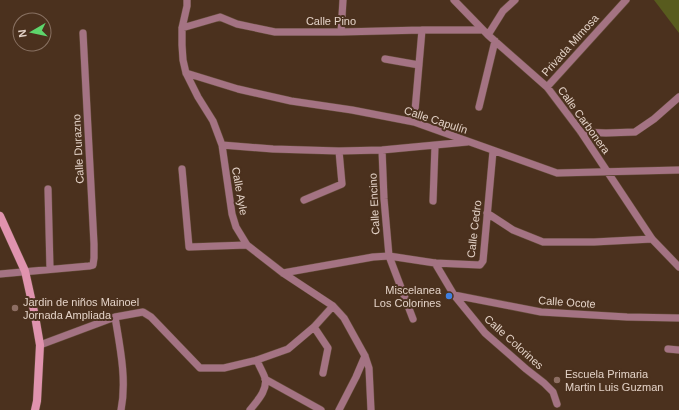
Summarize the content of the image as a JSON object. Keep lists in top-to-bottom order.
{
  "streets": {
    "street": [
      "Calle Pino",
      "Privada Mimosa",
      "Calle Capulín",
      "Calle Carbonera",
      "Calle Durazno",
      "Calle Ayle",
      "Calle Encino",
      "Calle Cedro",
      "Calle Ocote",
      "Calle Colorines"
    ]
  },
  "crossings": [
    ["Calle Pino", "Calle Carbonera"],
    ["Calle Pino", "Calle Ayle"],
    ["Privada Mimosa", "Calle Carbonera"],
    ["Calle Capulín", "Calle Carbonera"],
    ["Calle Capulín", "Calle Ayle"],
    ["Calle Capulín", "Calle Cedro"],
    ["Calle Cedro", "Calle Colorines"],
    ["Calle Ocote", "Calle Colorines"]
  ],
  "places": ["Miscelanea Los Colorines", "Jardin de niños Mainoel Jornada Ampliada", "Escuela Primaria Martin Luis Guzman"],
  "north": "left"
}
